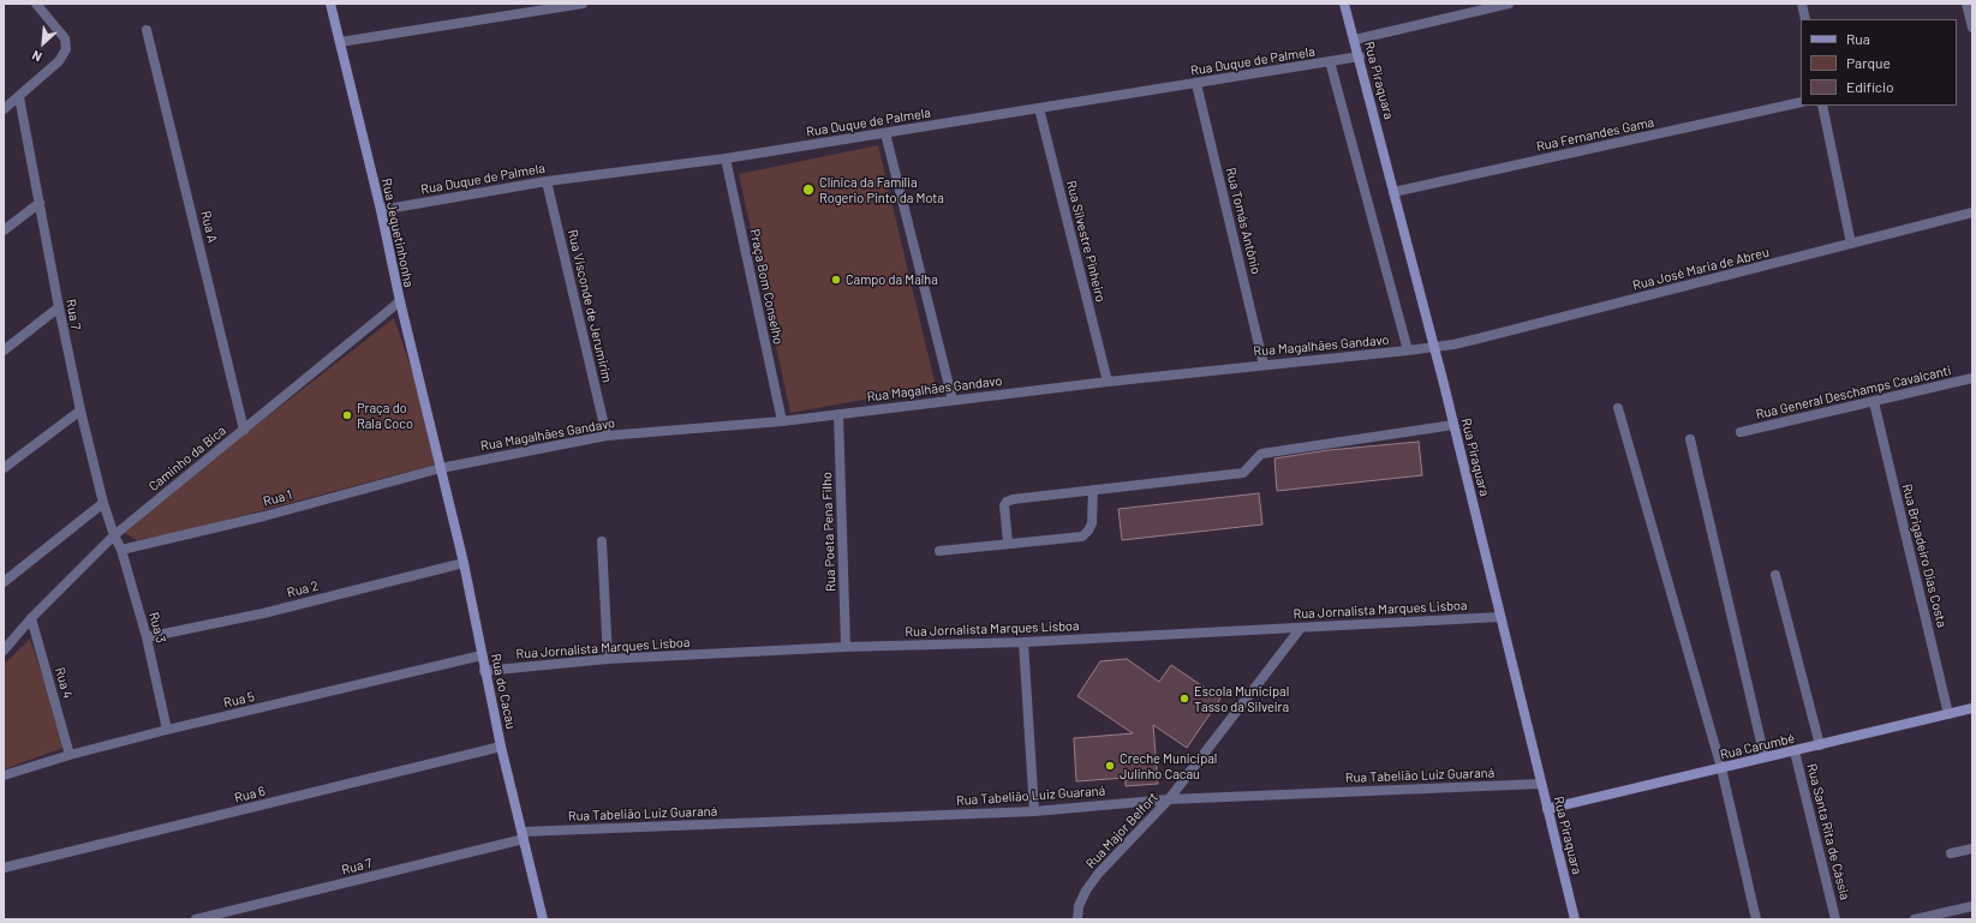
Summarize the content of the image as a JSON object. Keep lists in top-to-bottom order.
{
  "streets": {
    "street": [
      "Rua Duque de Palmela",
      "Rua Piraquara",
      "Rua Fernandes Gama",
      "Rua Tomás Antônio",
      "Rua A",
      "Rua Jequetinhonha",
      "Rua Silvestre Pinheiro",
      "Rua José Maria de Abreu",
      "Praça Bom Conselho",
      "Rua Visconde de Jerumirim",
      "Rua 7",
      "Rua Magalhães Gandavo",
      "Rua General Deschamps Cavalcanti",
      "Caminho da Bica",
      "Rua 1",
      "Rua Poeta Pena Filho",
      "Rua Brigadeiro Dias Costa",
      "Rua 2",
      "Rua Jornalista Marques Lisboa",
      "Rua 3",
      "Rua 4",
      "Rua do Cacau",
      "Rua 5",
      "Rua Carumbé",
      "Rua Tabelião Luiz Guaraná",
      "Rua 6",
      "Rua Major Belfort",
      "Rua Santa Rita de Cássia"
    ]
  },
  "crossings": [
    ["Rua Duque de Palmela", "Rua Piraquara"],
    ["Rua Duque de Palmela", "Rua Tomás Antônio"],
    ["Rua Duque de Palmela", "Rua Jequetinhonha"],
    ["Rua Duque de Palmela", "Rua Silvestre Pinheiro"],
    ["Rua Duque de Palmela", "Praça Bom Conselho"],
    ["Rua Duque de Palmela", "Rua Visconde de Jerumirim"],
    ["Rua Piraquara", "Rua Fernandes Gama"],
    ["Rua Piraquara", "Rua José Maria de Abreu"],
    ["Rua Piraquara", "Rua Magalhães Gandavo"],
    ["Rua Piraquara", "Rua Jornalista Marques Lisboa"],
    ["Rua Piraquara", "Rua Carumbé"],
    ["Rua Piraquara", "Rua Tabelião Luiz Guaraná"],
    ["Rua Tomás Antônio", "Rua Magalhães Gandavo"],
    ["Rua A", "Caminho da Bica"],
    ["Rua Jequetinhonha", "Rua Magalhães Gandavo"],
    ["Rua Jequetinhonha", "Caminho da Bica"],
    ["Rua Jequetinhonha", "Rua 1"],
    ["Rua Jequetinhonha", "Rua do Cacau"],
    ["Rua Silvestre Pinheiro", "Rua Magalhães Gandavo"],
    ["Rua José Maria de Abreu", "Rua Magalhães Gandavo"],
    ["Praça Bom Conselho", "Rua Magalhães Gandavo"],
    ["Rua Visconde de Jerumirim", "Rua Magalhães Gandavo"],
    ["Rua 7", "Caminho da Bica"],
    ["Rua 7", "Rua 3"],
    ["Rua 7", "Rua do Cacau"],
    ["Rua 7", "Rua Tabelião Luiz Guaraná"],
    ["Rua Magalhães Gandavo", "Rua 1"],
    ["Rua Magalhães Gandavo", "Rua Poeta Pena Filho"],
    ["Rua Magalhães Gandavo", "Rua do Cacau"],
    ["Rua General Deschamps Cavalcanti", "Rua Brigadeiro Dias Costa"],
    ["Caminho da Bica", "Rua 3"],
    ["Caminho da Bica", "Rua 4"],
    ["Rua 1", "Rua 3"],
    ["Rua 1", "Rua do Cacau"],
    ["Rua Poeta Pena Filho", "Rua Jornalista Marques Lisboa"],
    ["Rua Brigadeiro Dias Costa", "Rua Carumbé"],
    ["Rua 2", "Rua 3"],
    ["Rua 2", "Rua do Cacau"],
    ["Rua Jornalista Marques Lisboa", "Rua do Cacau"],
    ["Rua Jornalista Marques Lisboa", "Rua Major Belfort"],
    ["Rua 3", "Rua 5"],
    ["Rua 4", "Rua 5"],
    ["Rua do Cacau", "Rua 5"],
    ["Rua do Cacau", "Rua Tabelião Luiz Guaraná"],
    ["Rua do Cacau", "Rua 6"],
    ["Rua Carumbé", "Rua Santa Rita de Cássia"],
    ["Rua Tabelião Luiz Guaraná", "Rua Major Belfort"]
  ],
  "places": [
    "Clínica da Família Rogerio Pinto da Mota",
    "Campo da Malha",
    "Praça do Rala Coco",
    "Escola Municipal Tasso da Silveira",
    "Creche Municipal Julinho Cacau"
  ],
  "legend": ["Rua", "Parque", "Edifício"],
  "north": "bottom left"
}
